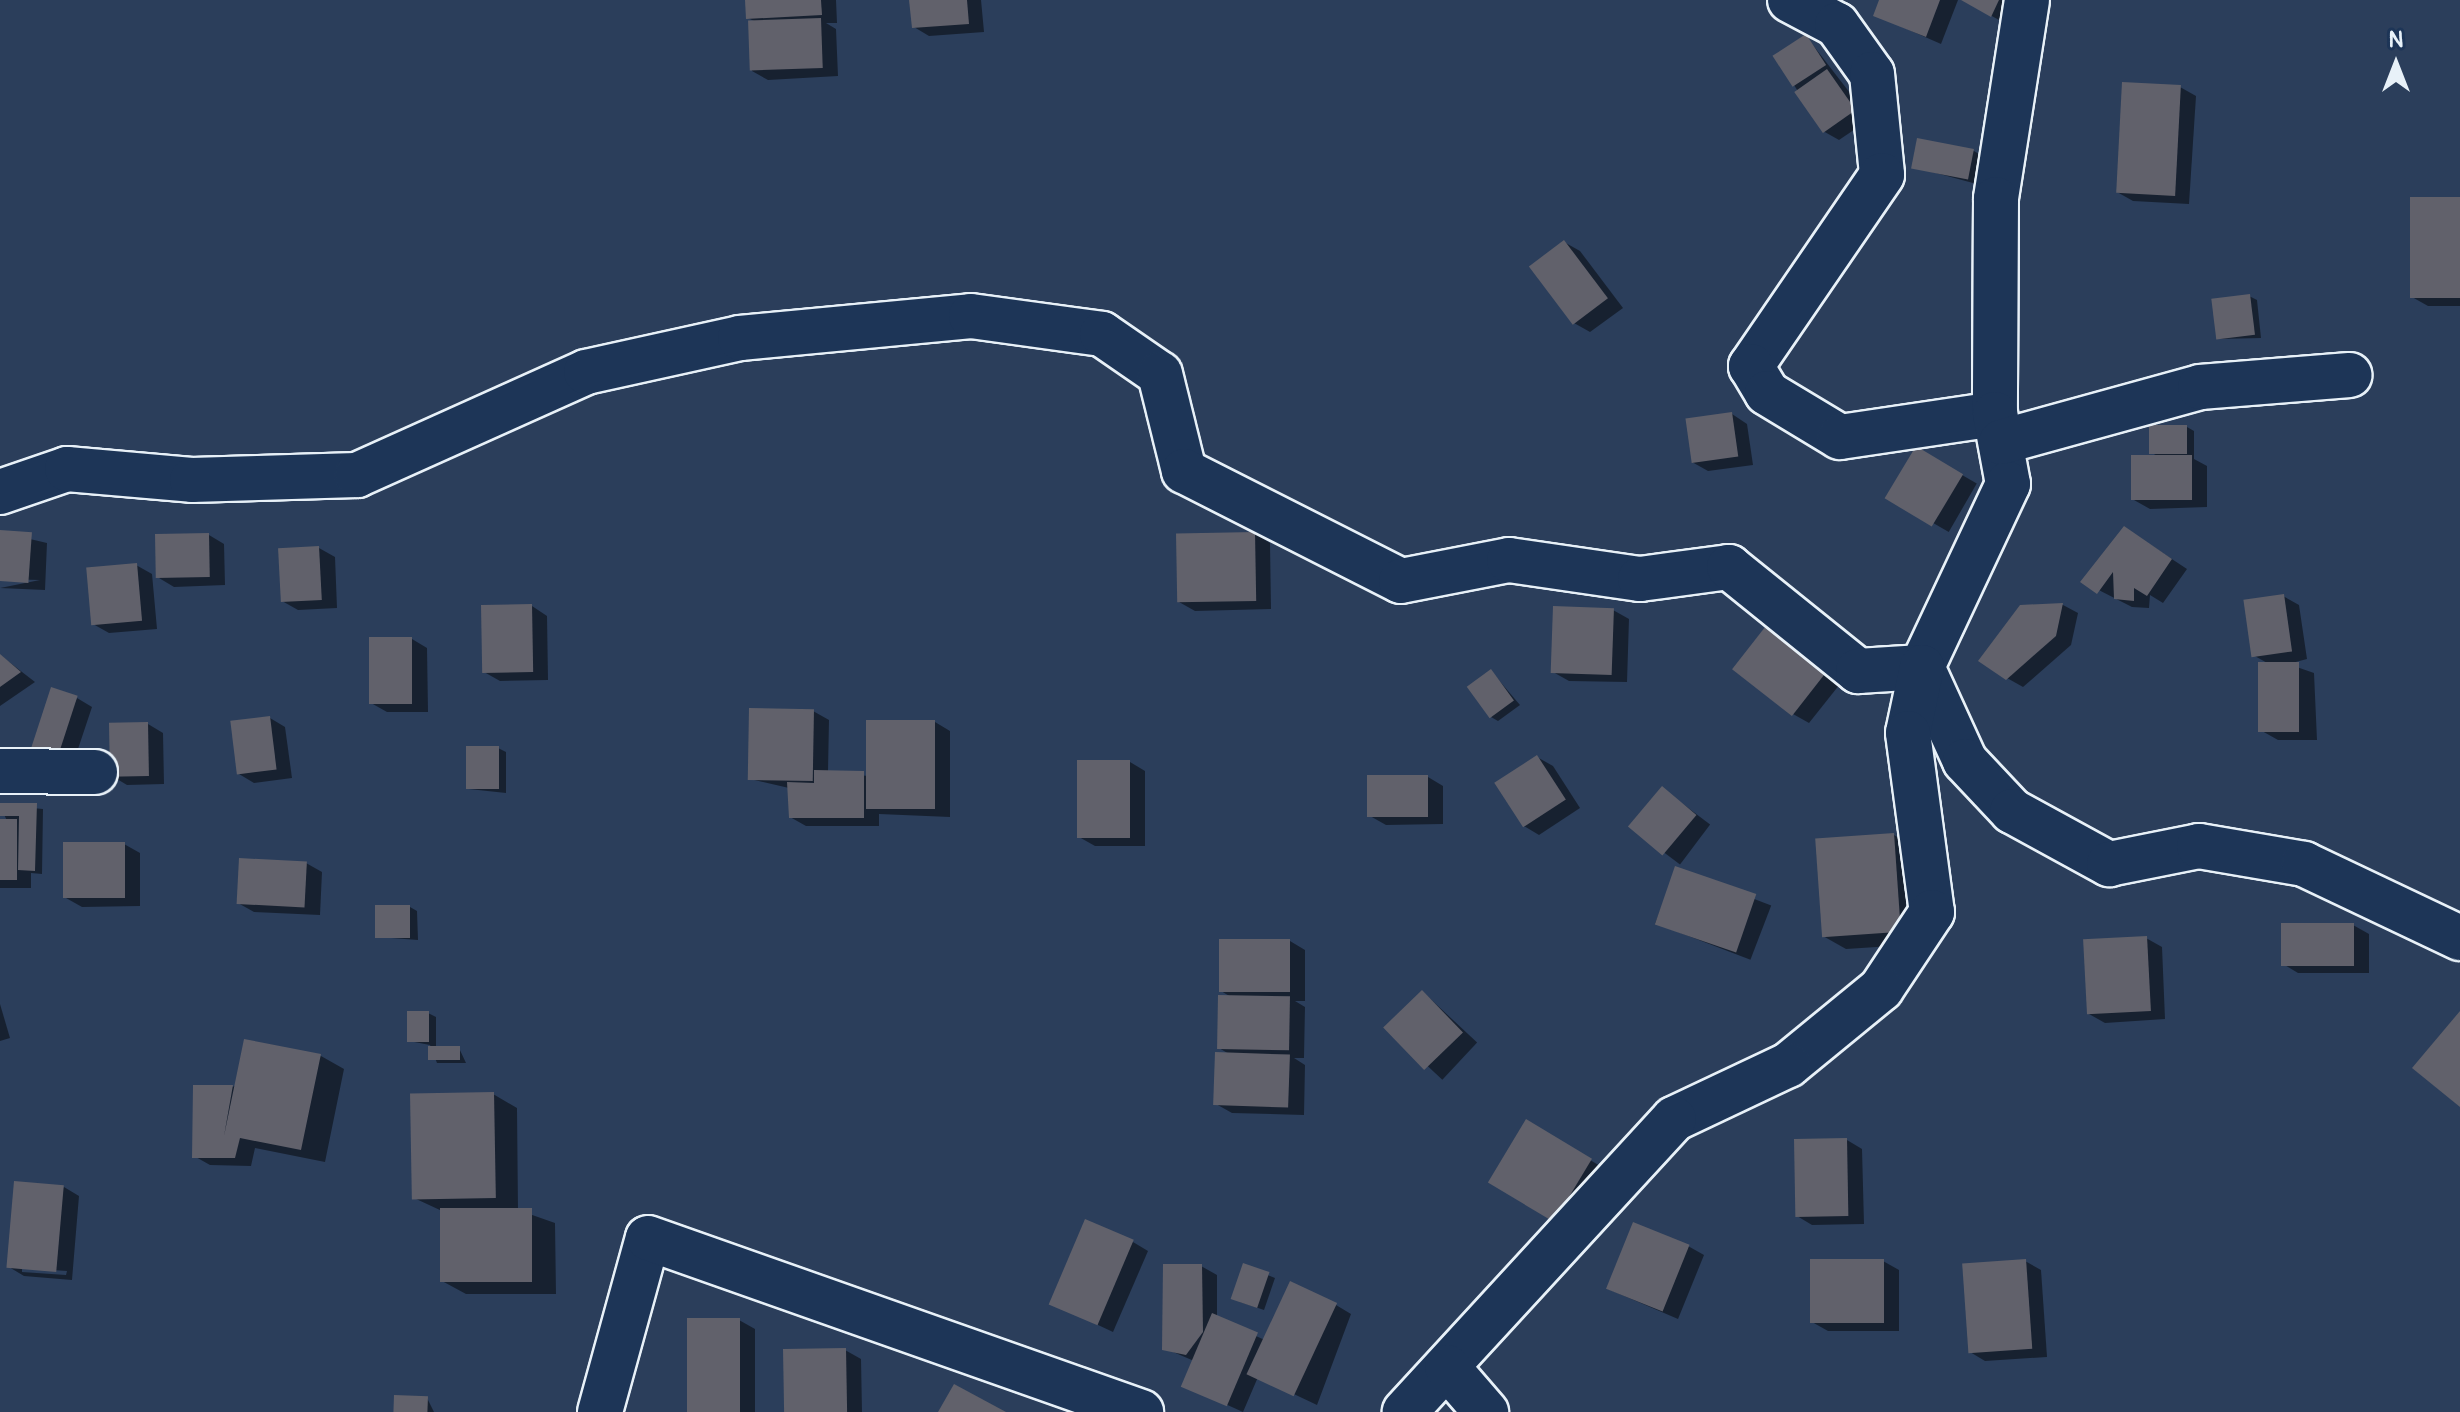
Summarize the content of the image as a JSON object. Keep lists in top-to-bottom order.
{
  "north": "top"
}
